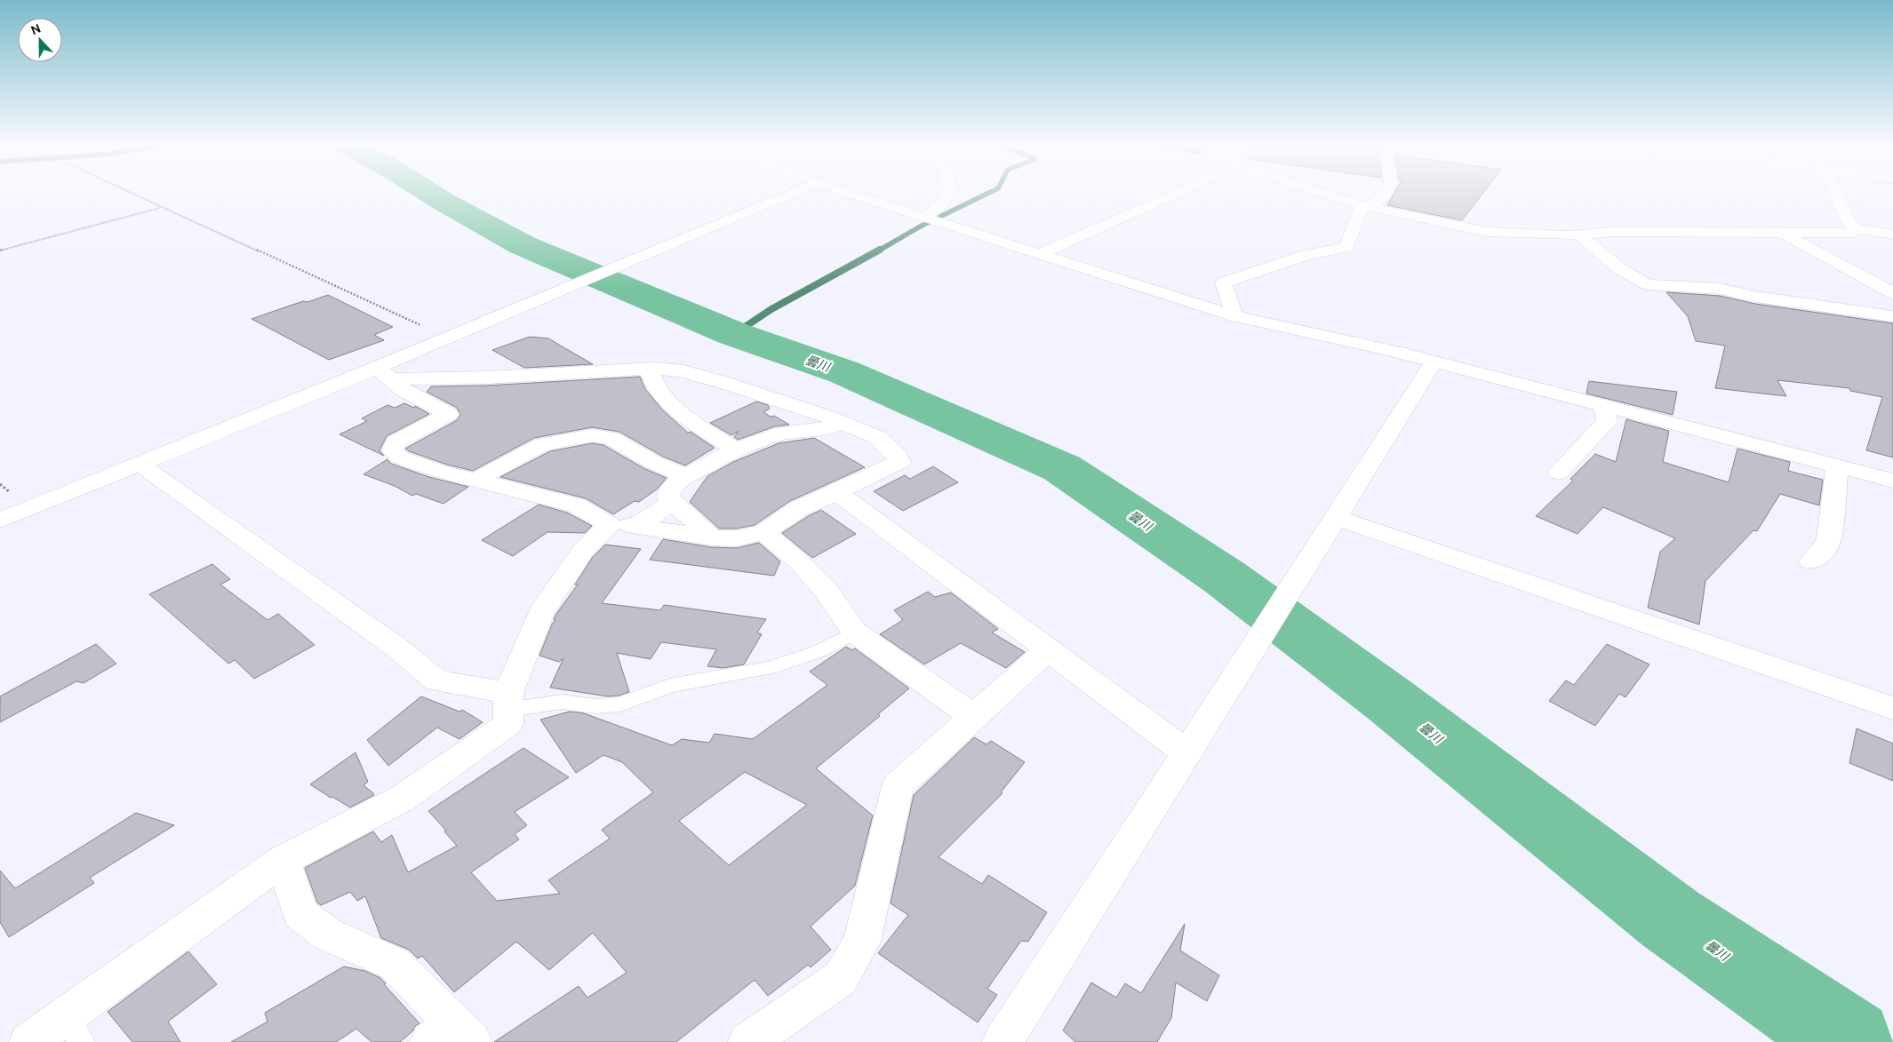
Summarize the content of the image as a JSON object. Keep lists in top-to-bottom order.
{
  "water": ["曇川"],
  "north": "top"
}
